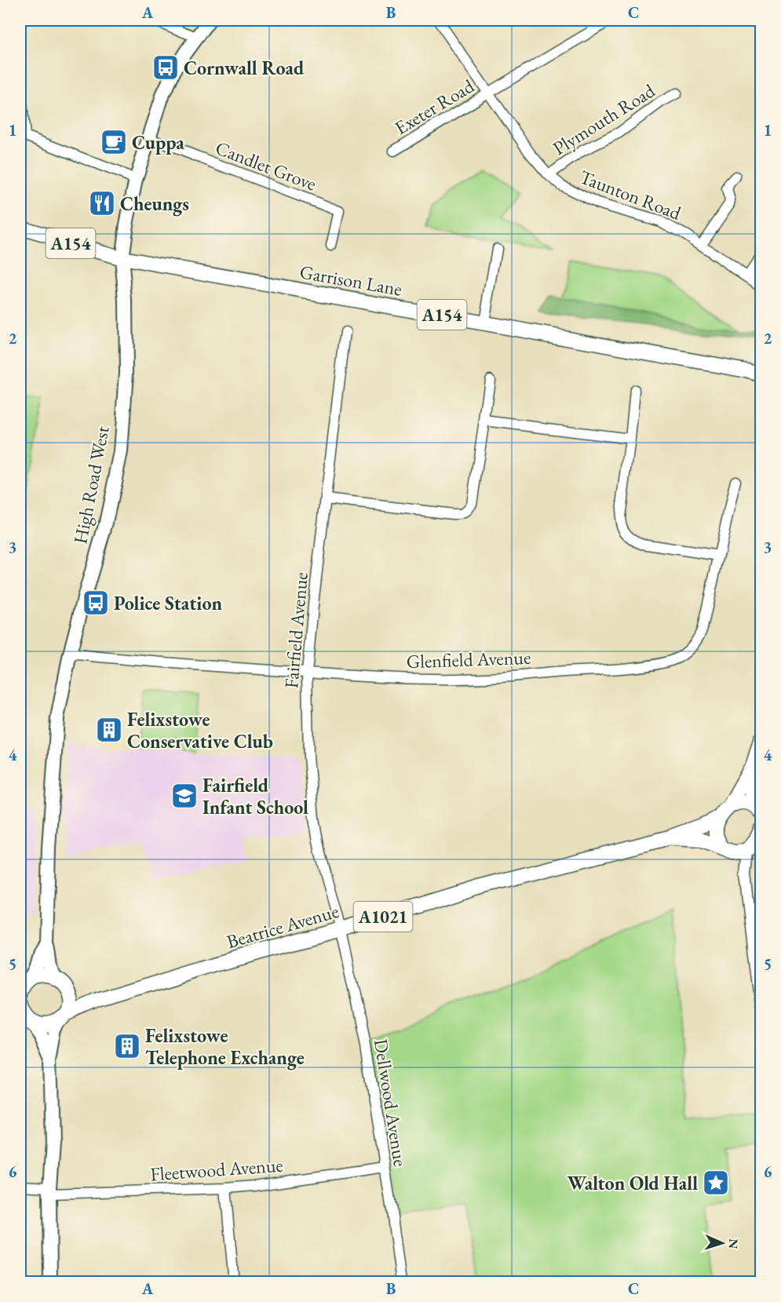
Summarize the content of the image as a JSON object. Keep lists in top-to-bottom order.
{
  "streets": {
    "main road": [
      "A154",
      "Garrison Lane",
      "A1021",
      "Beatrice Avenue"
    ],
    "street": [
      "Exeter Road",
      "Plymouth Road",
      "Candlet Grove",
      "Taunton Road",
      "High Road West",
      "Fairfield Avenue",
      "Glenfield Avenue",
      "Dellwood Avenue",
      "Fleetwood Avenue"
    ]
  },
  "crossings": [
    ["Exeter Road", "Taunton Road"],
    ["Plymouth Road", "Taunton Road"],
    ["Candlet Grove", "High Road West"],
    ["Garrison Lane", "High Road West"],
    ["High Road West", "Glenfield Avenue"],
    ["Fairfield Avenue", "Glenfield Avenue"],
    ["Fairfield Avenue", "Beatrice Avenue"],
    ["Fairfield Avenue", "Dellwood Avenue"],
    ["A1021", "Beatrice Avenue"],
    ["Beatrice Avenue", "Dellwood Avenue"],
    ["Dellwood Avenue", "Fleetwood Avenue"]
  ],
  "places": {
    "bus stop": ["Cornwall Road", "Police Station"],
    "cafe": ["Cuppa"],
    "restaurant": ["Cheungs"],
    "building": ["Felixstowe Conservative Club", "Felixstowe Telephone Exchange"],
    "school or university": ["Fairfield Infant School"],
    "place": ["Walton Old Hall"]
  },
  "north": "right",
  "grid": {
    "columns": ["A", "B", "C"],
    "rows": [
      "1",
      "2",
      "3",
      "4",
      "5",
      "6"
    ]
  }
}
